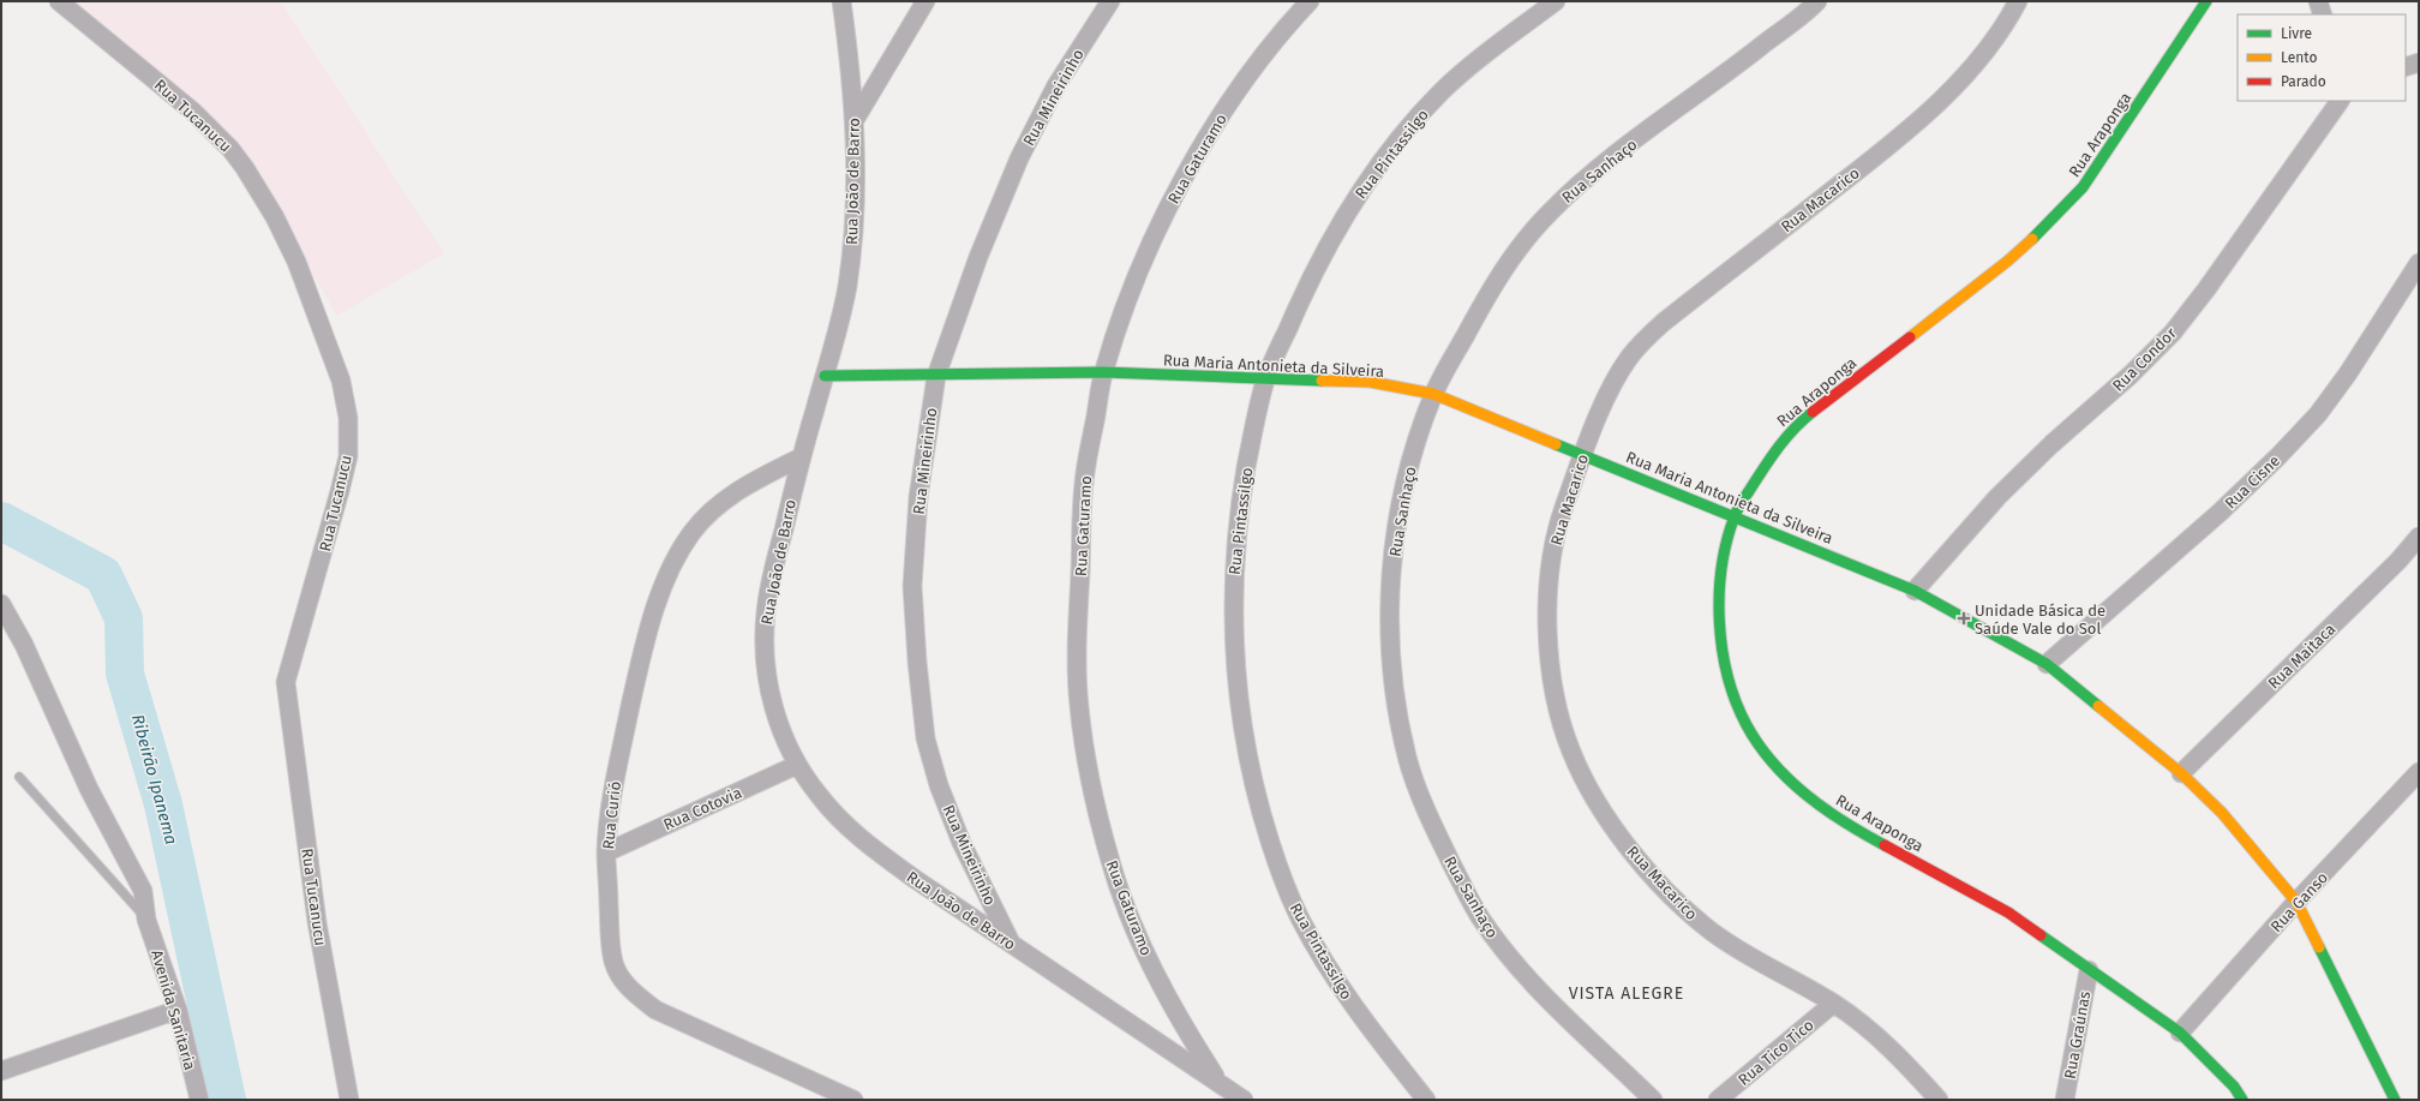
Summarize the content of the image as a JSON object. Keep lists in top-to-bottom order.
{
  "streets": {
    "street": [
      "Rua Mineirinho",
      "Rua Tucanucu",
      "Rua Araponga",
      "Rua Pintassilgo",
      "Rua Gaturamo",
      "Rua Sanhaço",
      "Rua João de Barro",
      "Rua Macarico",
      "Rua Condor",
      "Rua Maria Antonieta da Silveira",
      "Rua Cisne",
      "Rua Maitaca",
      "Rua Cotovia",
      "Rua Curió",
      "Rua Ganso",
      "Avenida Sanitaria",
      "Rua Graúnas",
      "Rua Tico Tico"
    ]
  },
  "crossings": [
    ["Rua Mineirinho", "Rua João de Barro"],
    ["Rua Mineirinho", "Rua Maria Antonieta da Silveira"],
    ["Rua Araponga", "Rua Maria Antonieta da Silveira"],
    ["Rua Araponga", "Rua Ganso"],
    ["Rua Araponga", "Rua Graúnas"],
    ["Rua Pintassilgo", "Rua Maria Antonieta da Silveira"],
    ["Rua Gaturamo", "Rua João de Barro"],
    ["Rua Gaturamo", "Rua Maria Antonieta da Silveira"],
    ["Rua Sanhaço", "Rua Maria Antonieta da Silveira"],
    ["Rua João de Barro", "Rua Maria Antonieta da Silveira"],
    ["Rua João de Barro", "Rua Cotovia"],
    ["Rua João de Barro", "Rua Curió"],
    ["Rua Macarico", "Rua Maria Antonieta da Silveira"],
    ["Rua Macarico", "Rua Tico Tico"],
    ["Rua Condor", "Rua Maria Antonieta da Silveira"],
    ["Rua Maria Antonieta da Silveira", "Rua Cisne"],
    ["Rua Maria Antonieta da Silveira", "Rua Maitaca"],
    ["Rua Maria Antonieta da Silveira", "Rua Ganso"],
    ["Rua Cotovia", "Rua Curió"]
  ],
  "districts": ["VISTA ALEGRE"],
  "water": ["Ribeirão Ipanema"],
  "places": {
    "health": ["Unidade Básica de Saúde Vale do Sol"]
  },
  "legend": ["Livre", "Lento", "Parado"]
}
